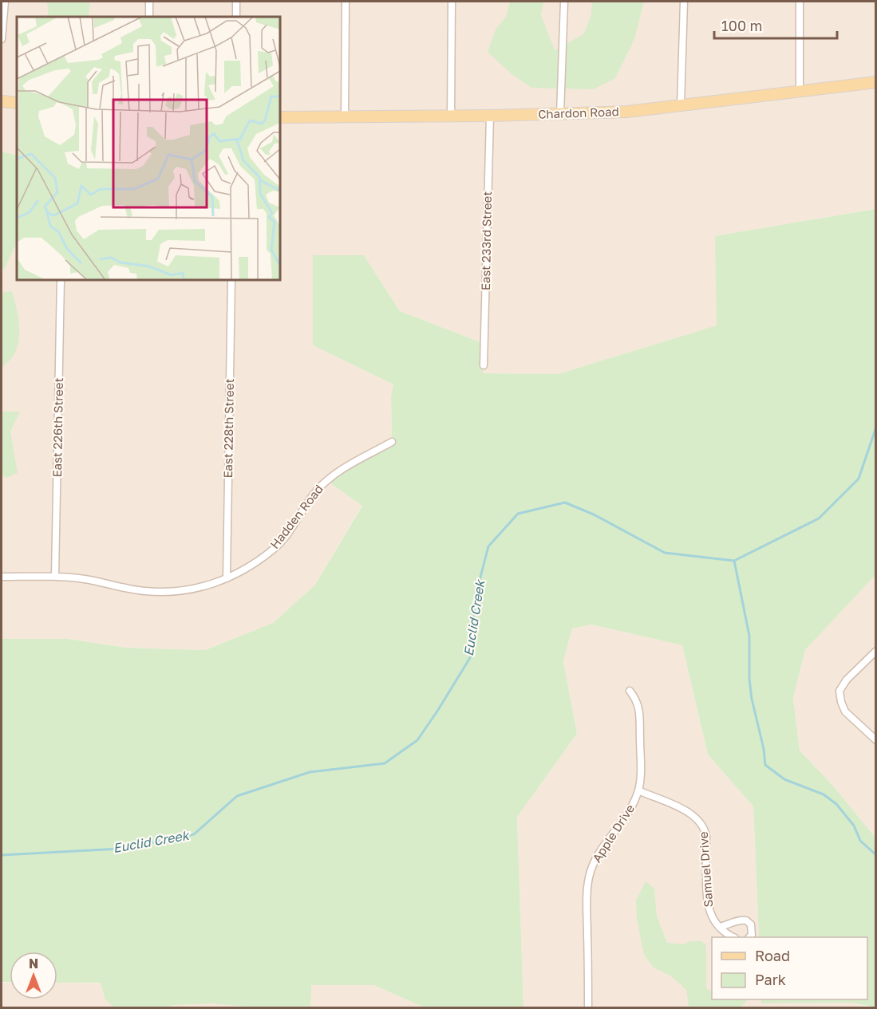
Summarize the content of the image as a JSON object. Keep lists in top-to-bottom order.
{
  "streets": {
    "main road": ["Chardon Road"],
    "street": [
      "East 233rd Street",
      "East 226th Street",
      "East 228th Street",
      "Hadden Road",
      "Apple Drive",
      "Samuel Drive"
    ]
  },
  "crossings": [
    ["Chardon Road", "East 233rd Street"],
    ["East 226th Street", "Hadden Road"],
    ["East 228th Street", "Hadden Road"],
    ["Apple Drive", "Samuel Drive"]
  ],
  "water": ["Euclid Creek"],
  "legend": ["Road", "Park"],
  "scale_bar": "100 m",
  "north": "top"
}
